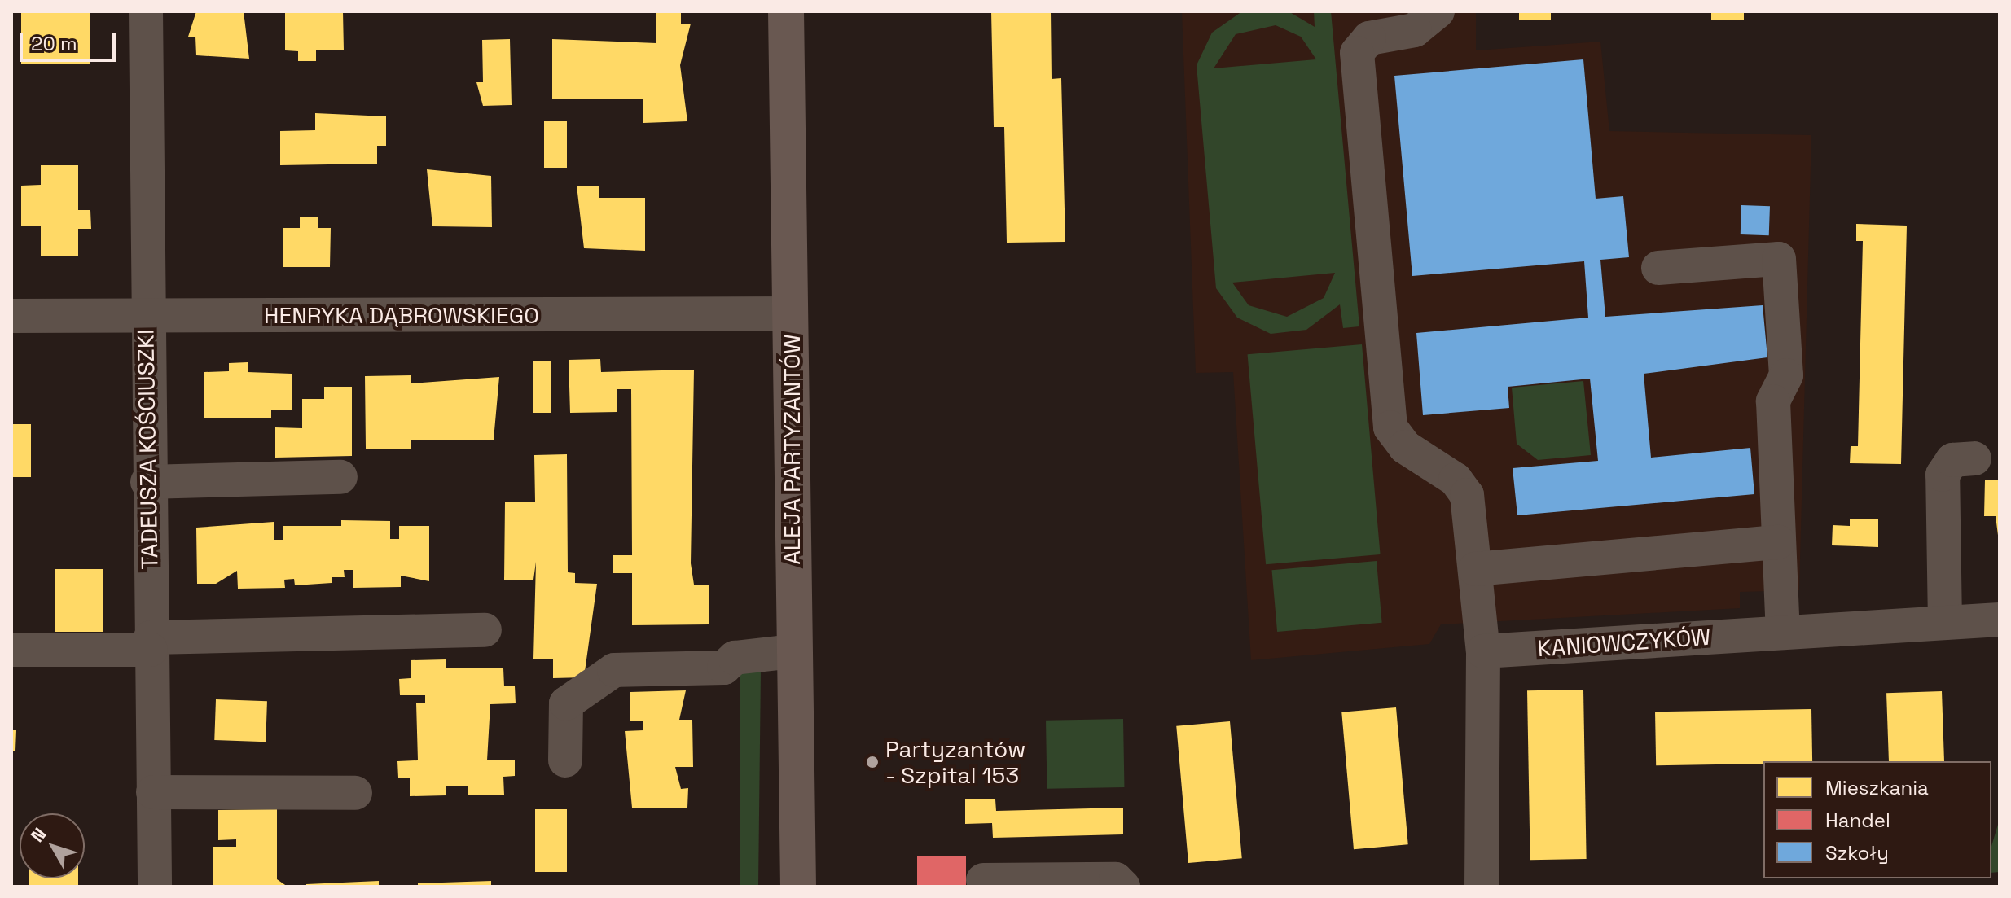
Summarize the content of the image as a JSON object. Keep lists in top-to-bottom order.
{
  "streets": {
    "main road": ["ALEJA PARTYZANTÓW"],
    "street": ["HENRYKA DĄBROWSKIEGO", "TADEUSZA KOŚCIUSZKI", "KANIOWCZYKÓW"]
  },
  "crossings": [
    ["HENRYKA DĄBROWSKIEGO", "TADEUSZA KOŚCIUSZKI"],
    ["HENRYKA DĄBROWSKIEGO", "ALEJA PARTYZANTÓW"]
  ],
  "places": ["Partyzantów - Szpital 153"],
  "legend": ["Mieszkania", "Handel", "Szkoły"],
  "scale_bar": "20 m",
  "north": "top left"
}
